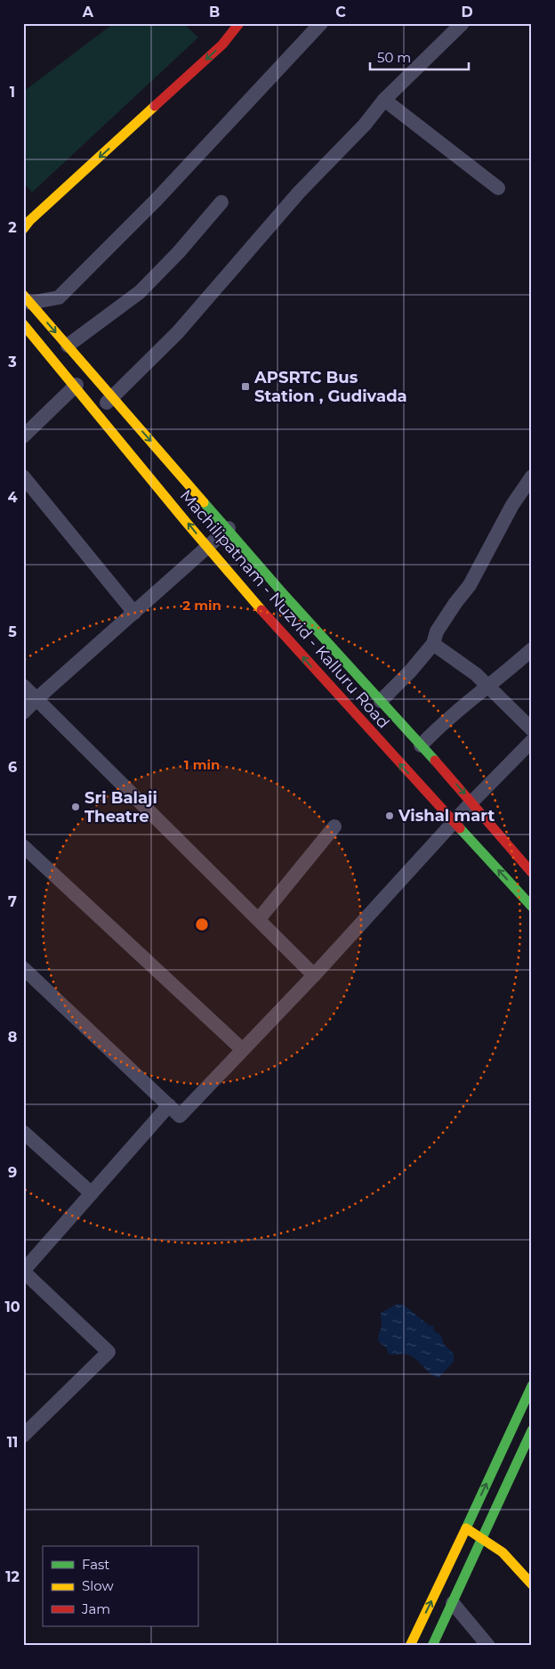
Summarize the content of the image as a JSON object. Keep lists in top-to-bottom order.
{
  "streets": {
    "highway": ["Machilipatnam - Nuzvid - Kalluru Road"]
  },
  "places": {
    "transit": ["APSRTC Bus Station , Gudivada"],
    "other": ["Sri Balaji Theatre", "Vishal mart"]
  },
  "legend": ["Fast", "Slow", "Jam"],
  "scale_bar": "50 m",
  "grid": {
    "columns": [
      "A",
      "B",
      "C",
      "D"
    ],
    "rows": [
      "1",
      "2",
      "3",
      "4",
      "5",
      "6",
      "7",
      "8",
      "9",
      "10",
      "11",
      "12"
    ]
  },
  "rings": ["2 min", "1 min"]
}
